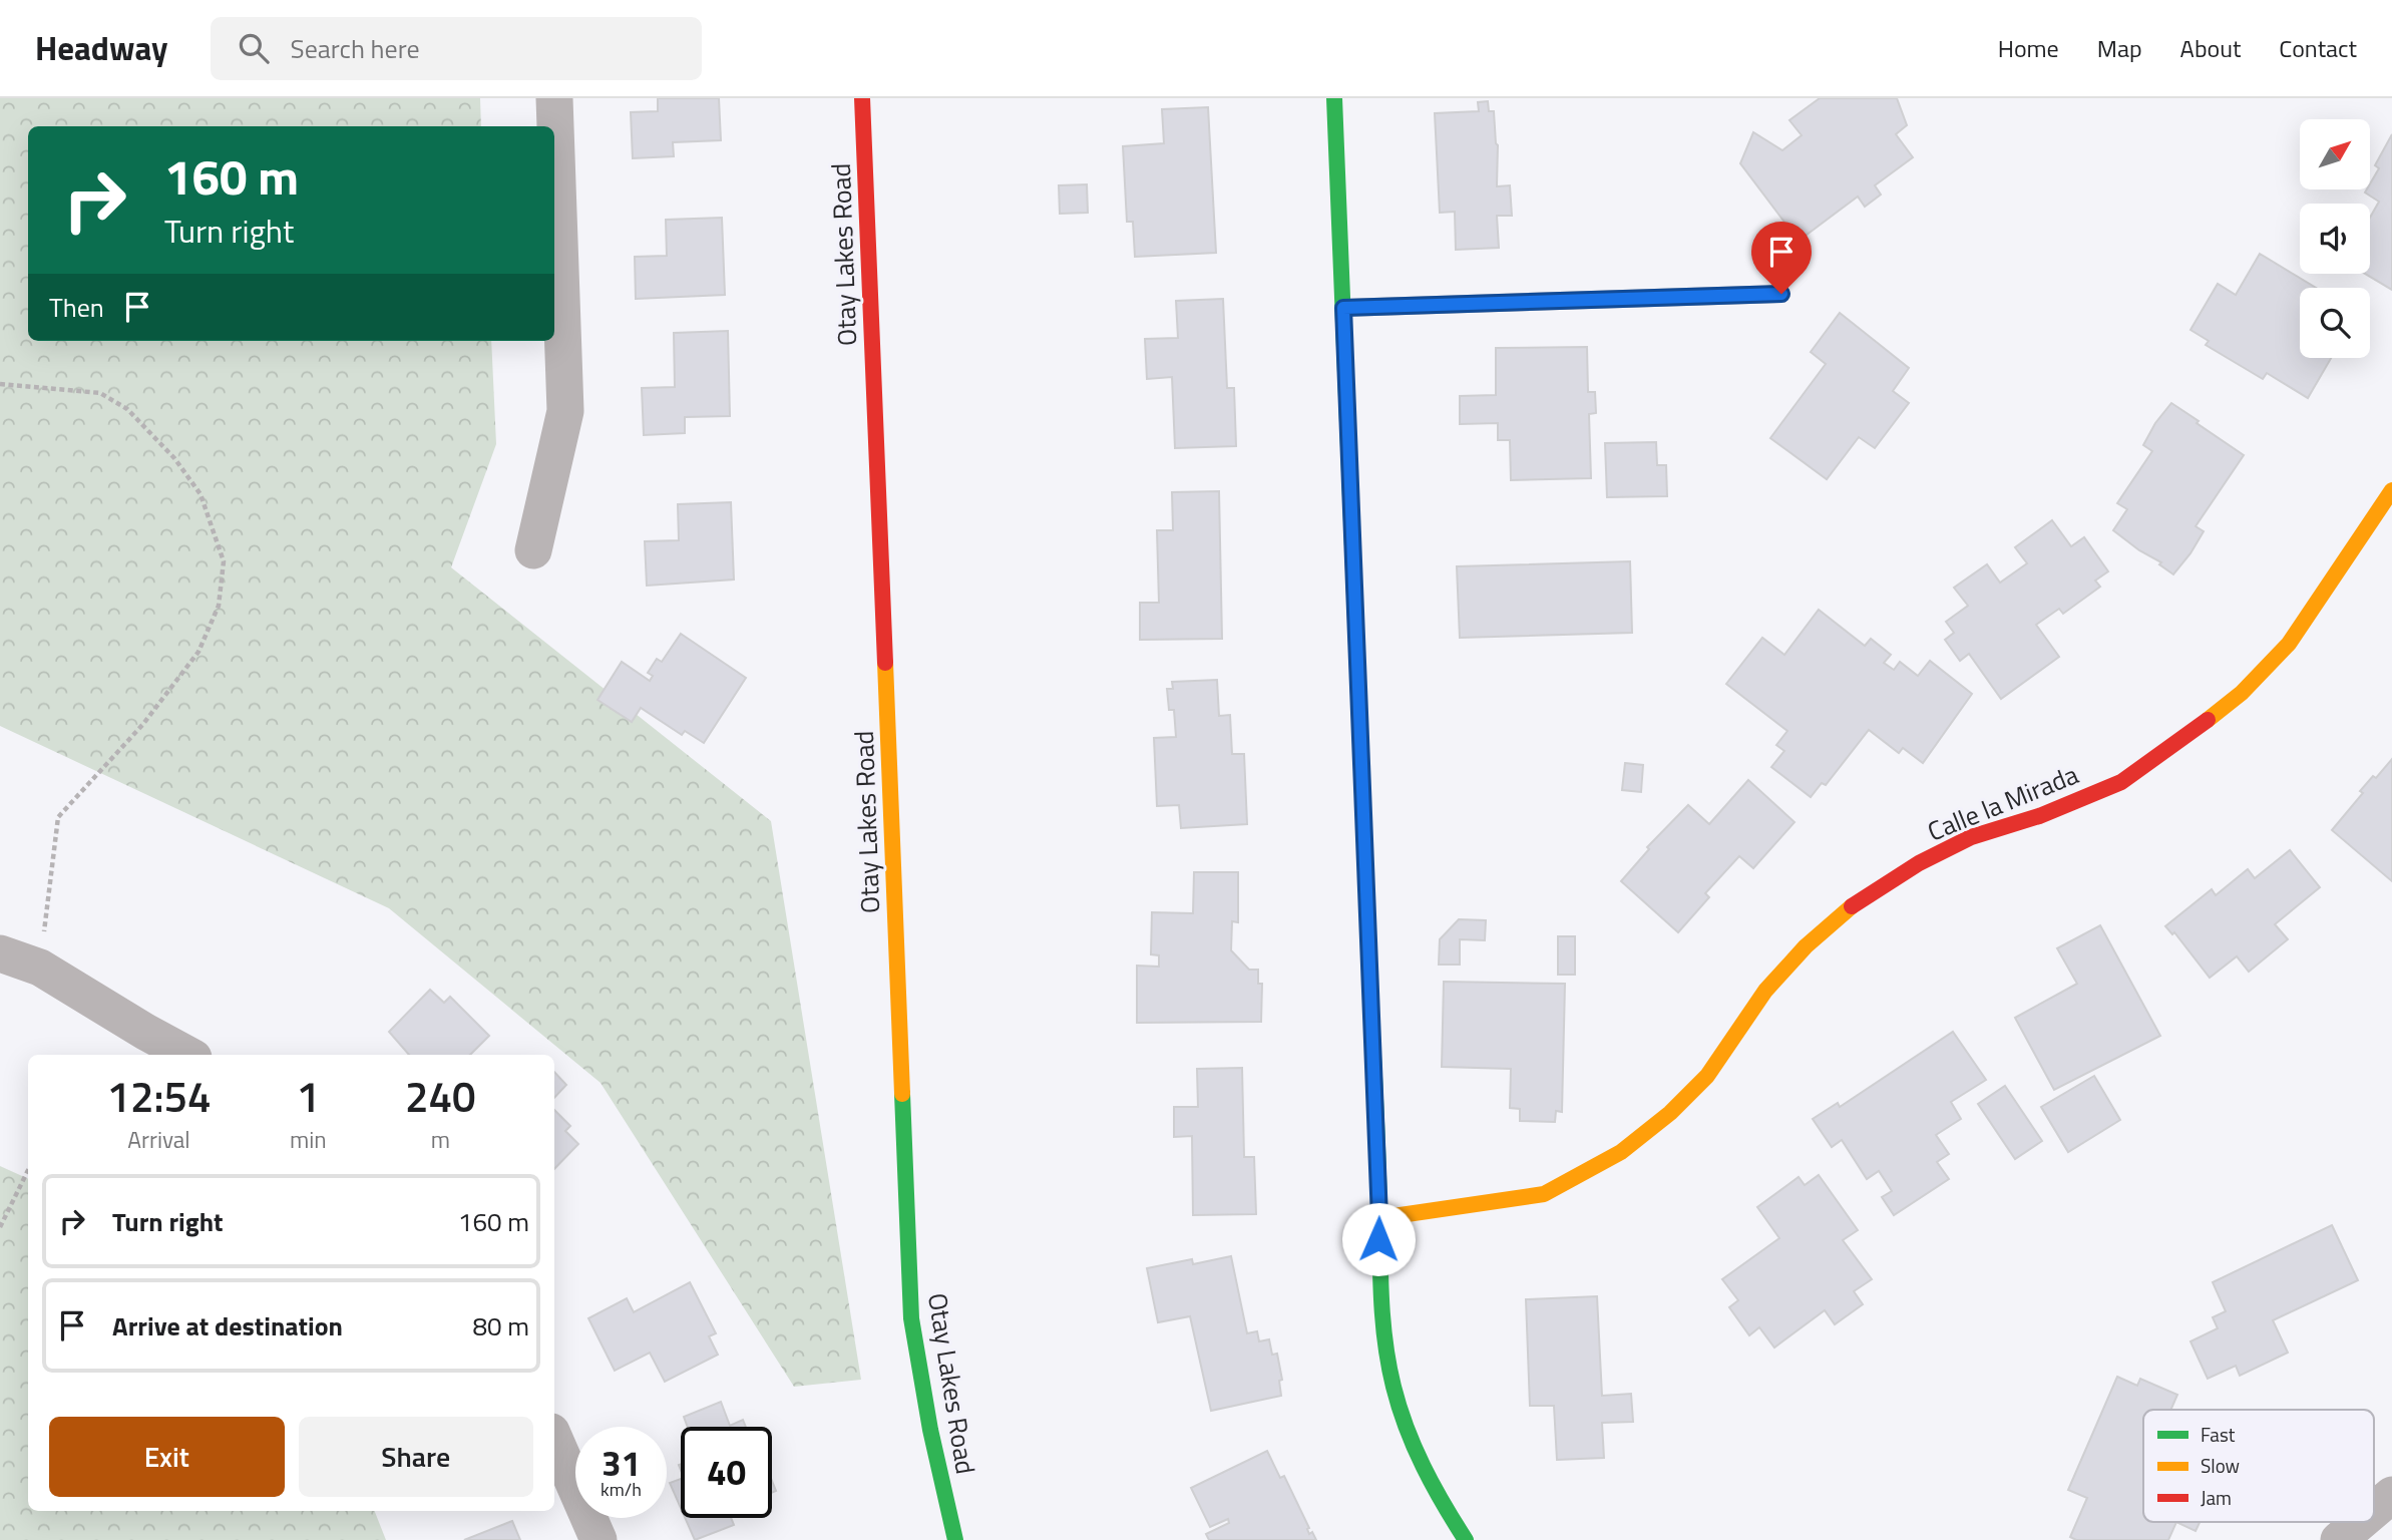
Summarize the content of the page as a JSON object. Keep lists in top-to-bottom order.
{
  "streets": {
    "street": ["Otay Lakes Road", "Calle la Mirada"]
  },
  "legend": ["Fast", "Slow", "Jam"],
  "north": "top right",
  "page": {
    "header": "Headway",
    "search": "Search here",
    "nav": [
      "Home",
      "Map",
      "About",
      "Contact"
    ],
    "turn": ["160 m", "Turn right"],
    "then": "Then",
    "eta": [
      "12:54",
      "Arrival",
      "1",
      "min",
      "240",
      "m"
    ],
    "list": [
      {
        "name": "Turn right",
        "value": "160 m"
      },
      {
        "name": "Arrive at destination",
        "value": "80 m"
      }
    ],
    "buttons": ["Exit", "Share"],
    "speed": "31 km/h",
    "limit": "40"
  }
}
